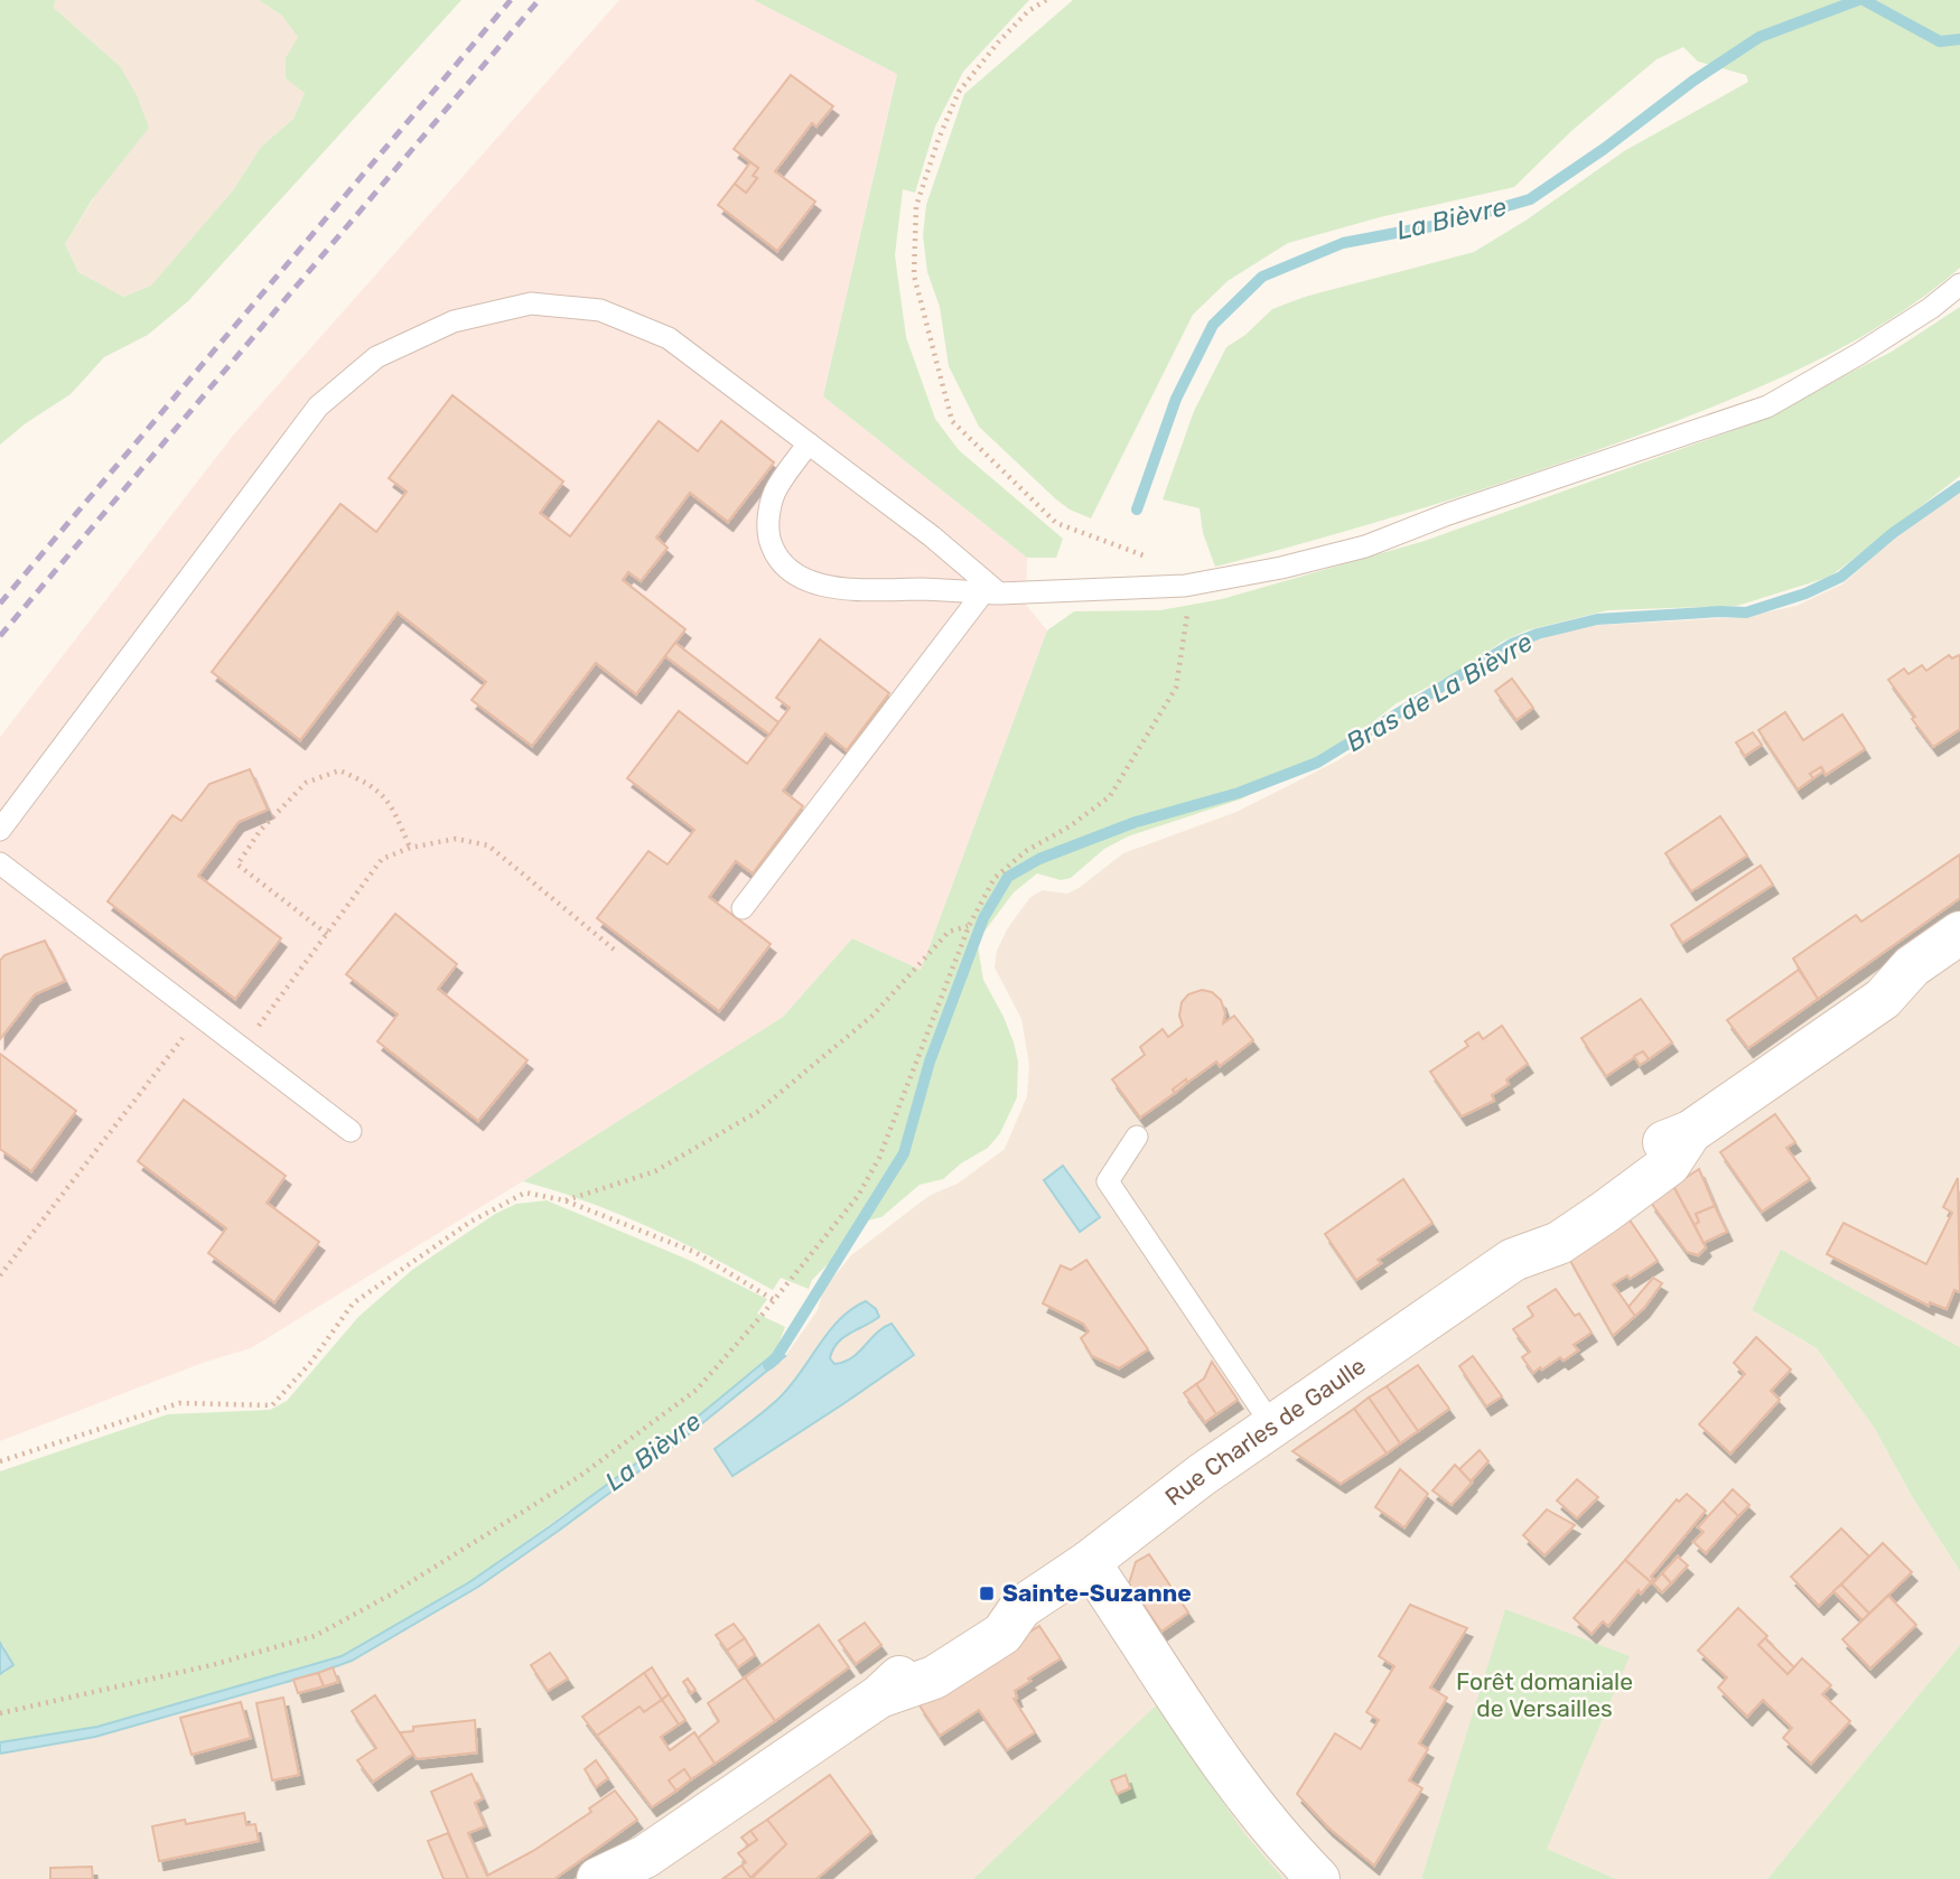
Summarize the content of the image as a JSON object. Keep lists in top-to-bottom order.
{
  "streets": {
    "main road": ["Rue Charles de Gaulle"]
  },
  "water": ["La Bièvre", "Bras de La Bièvre"],
  "parks": ["Forêt domaniale de Versailles"],
  "places": {
    "transit": ["Sainte-Suzanne"]
  }
}
